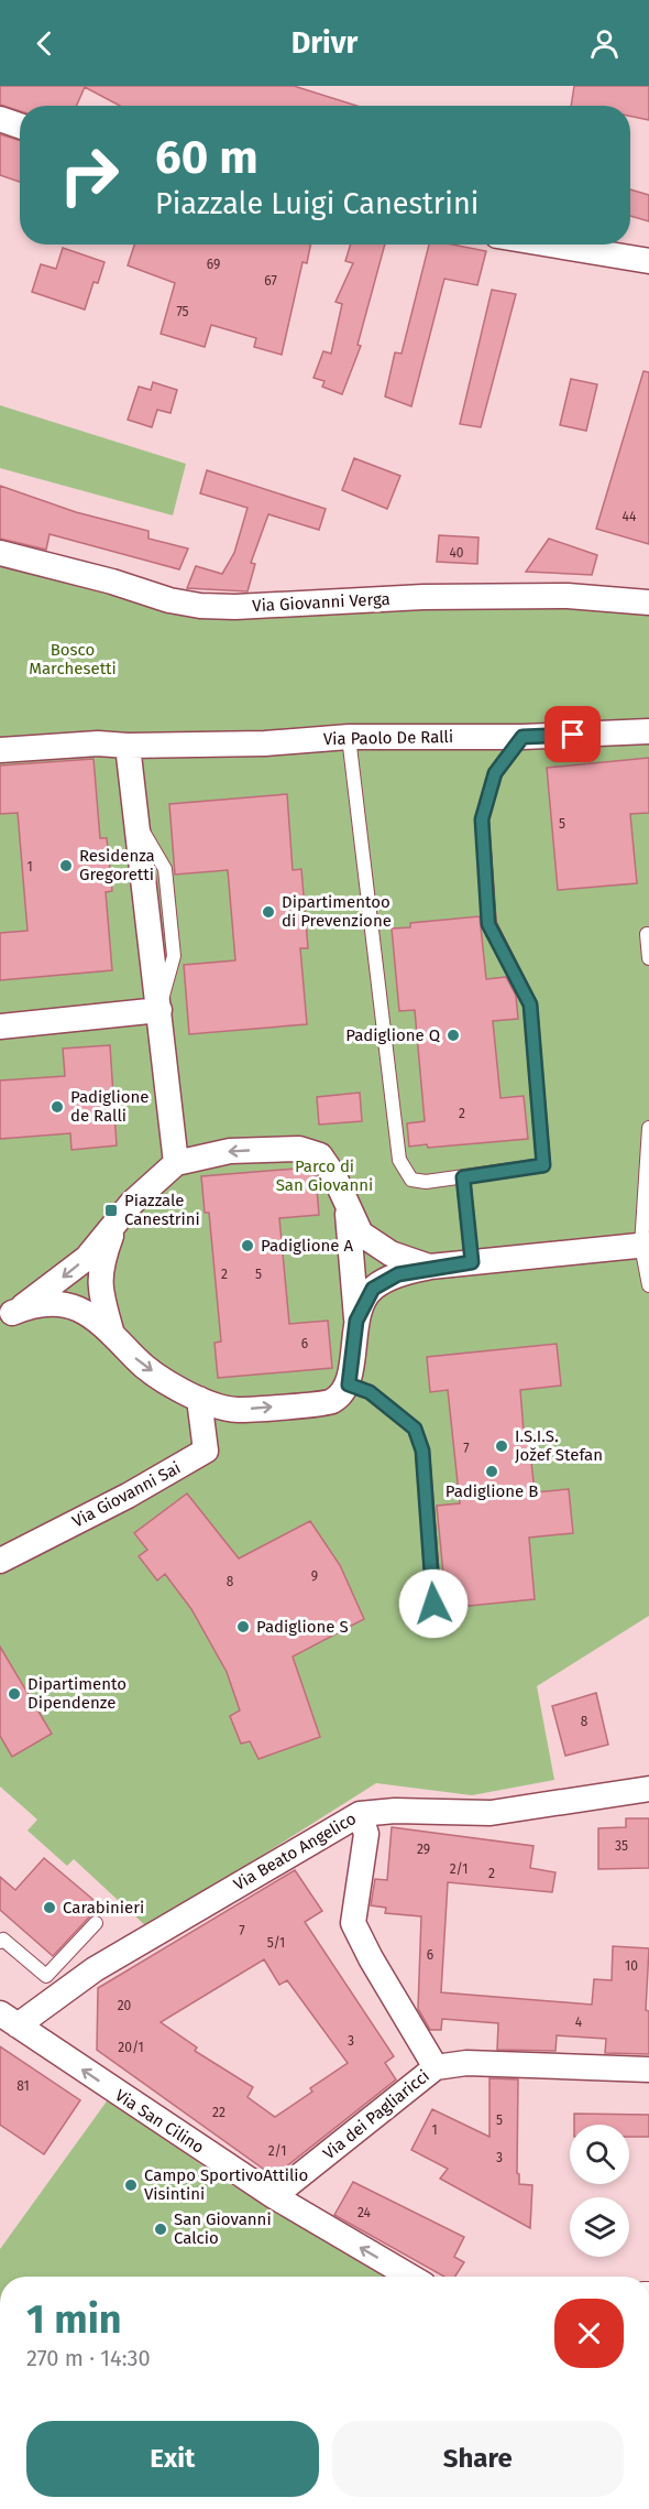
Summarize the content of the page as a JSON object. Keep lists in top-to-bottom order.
{
  "streets": {
    "street": [
      "Via Giovanni Verga",
      "Via Paolo De Ralli",
      "Via Giovanni Sai",
      "Via Beato Angelico",
      "Via dei Pagliaricci",
      "Via San Cilino"
    ]
  },
  "crossings": [
    ["Via Beato Angelico", "Via San Cilino"],
    ["Via dei Pagliaricci", "Via San Cilino"]
  ],
  "one_way": ["Via San Cilino"],
  "parks": ["Bosco Marchesetti", "Parco di San Giovanni"],
  "places": {
    "other": [
      "Residenza Gregoretti",
      "Dipartimentoo di Prevenzione",
      "Padiglione Q",
      "Padiglione de Ralli",
      "Padiglione A",
      "I.S.I.S. Jožef Stefan",
      "Padiglione B",
      "Padiglione S",
      "Dipartimento Dipendenze",
      "Carabinieri",
      "Campo SportivoAttilio Visintini",
      "San Giovanni Calcio"
    ],
    "transit": ["Piazzale Canestrini"]
  },
  "house_numbers": [
    "69",
    "67",
    "75",
    "44",
    "40",
    "5",
    "1",
    "2",
    "2",
    "5",
    "6",
    "7",
    "9",
    "8",
    "8",
    "35",
    "29",
    "2/1",
    "2",
    "7",
    "5/1",
    "6",
    "10",
    "20",
    "4",
    "3",
    "20/1",
    "81",
    "22",
    "5",
    "1",
    "2/1",
    "3",
    "24"
  ],
  "page": {
    "header": "Drivr",
    "turn": ["60 m", "Piazzale Luigi Canestrini"],
    "heading": ["1 min", "270 m · 14:30"],
    "buttons": ["Exit", "Share"]
  }
}
